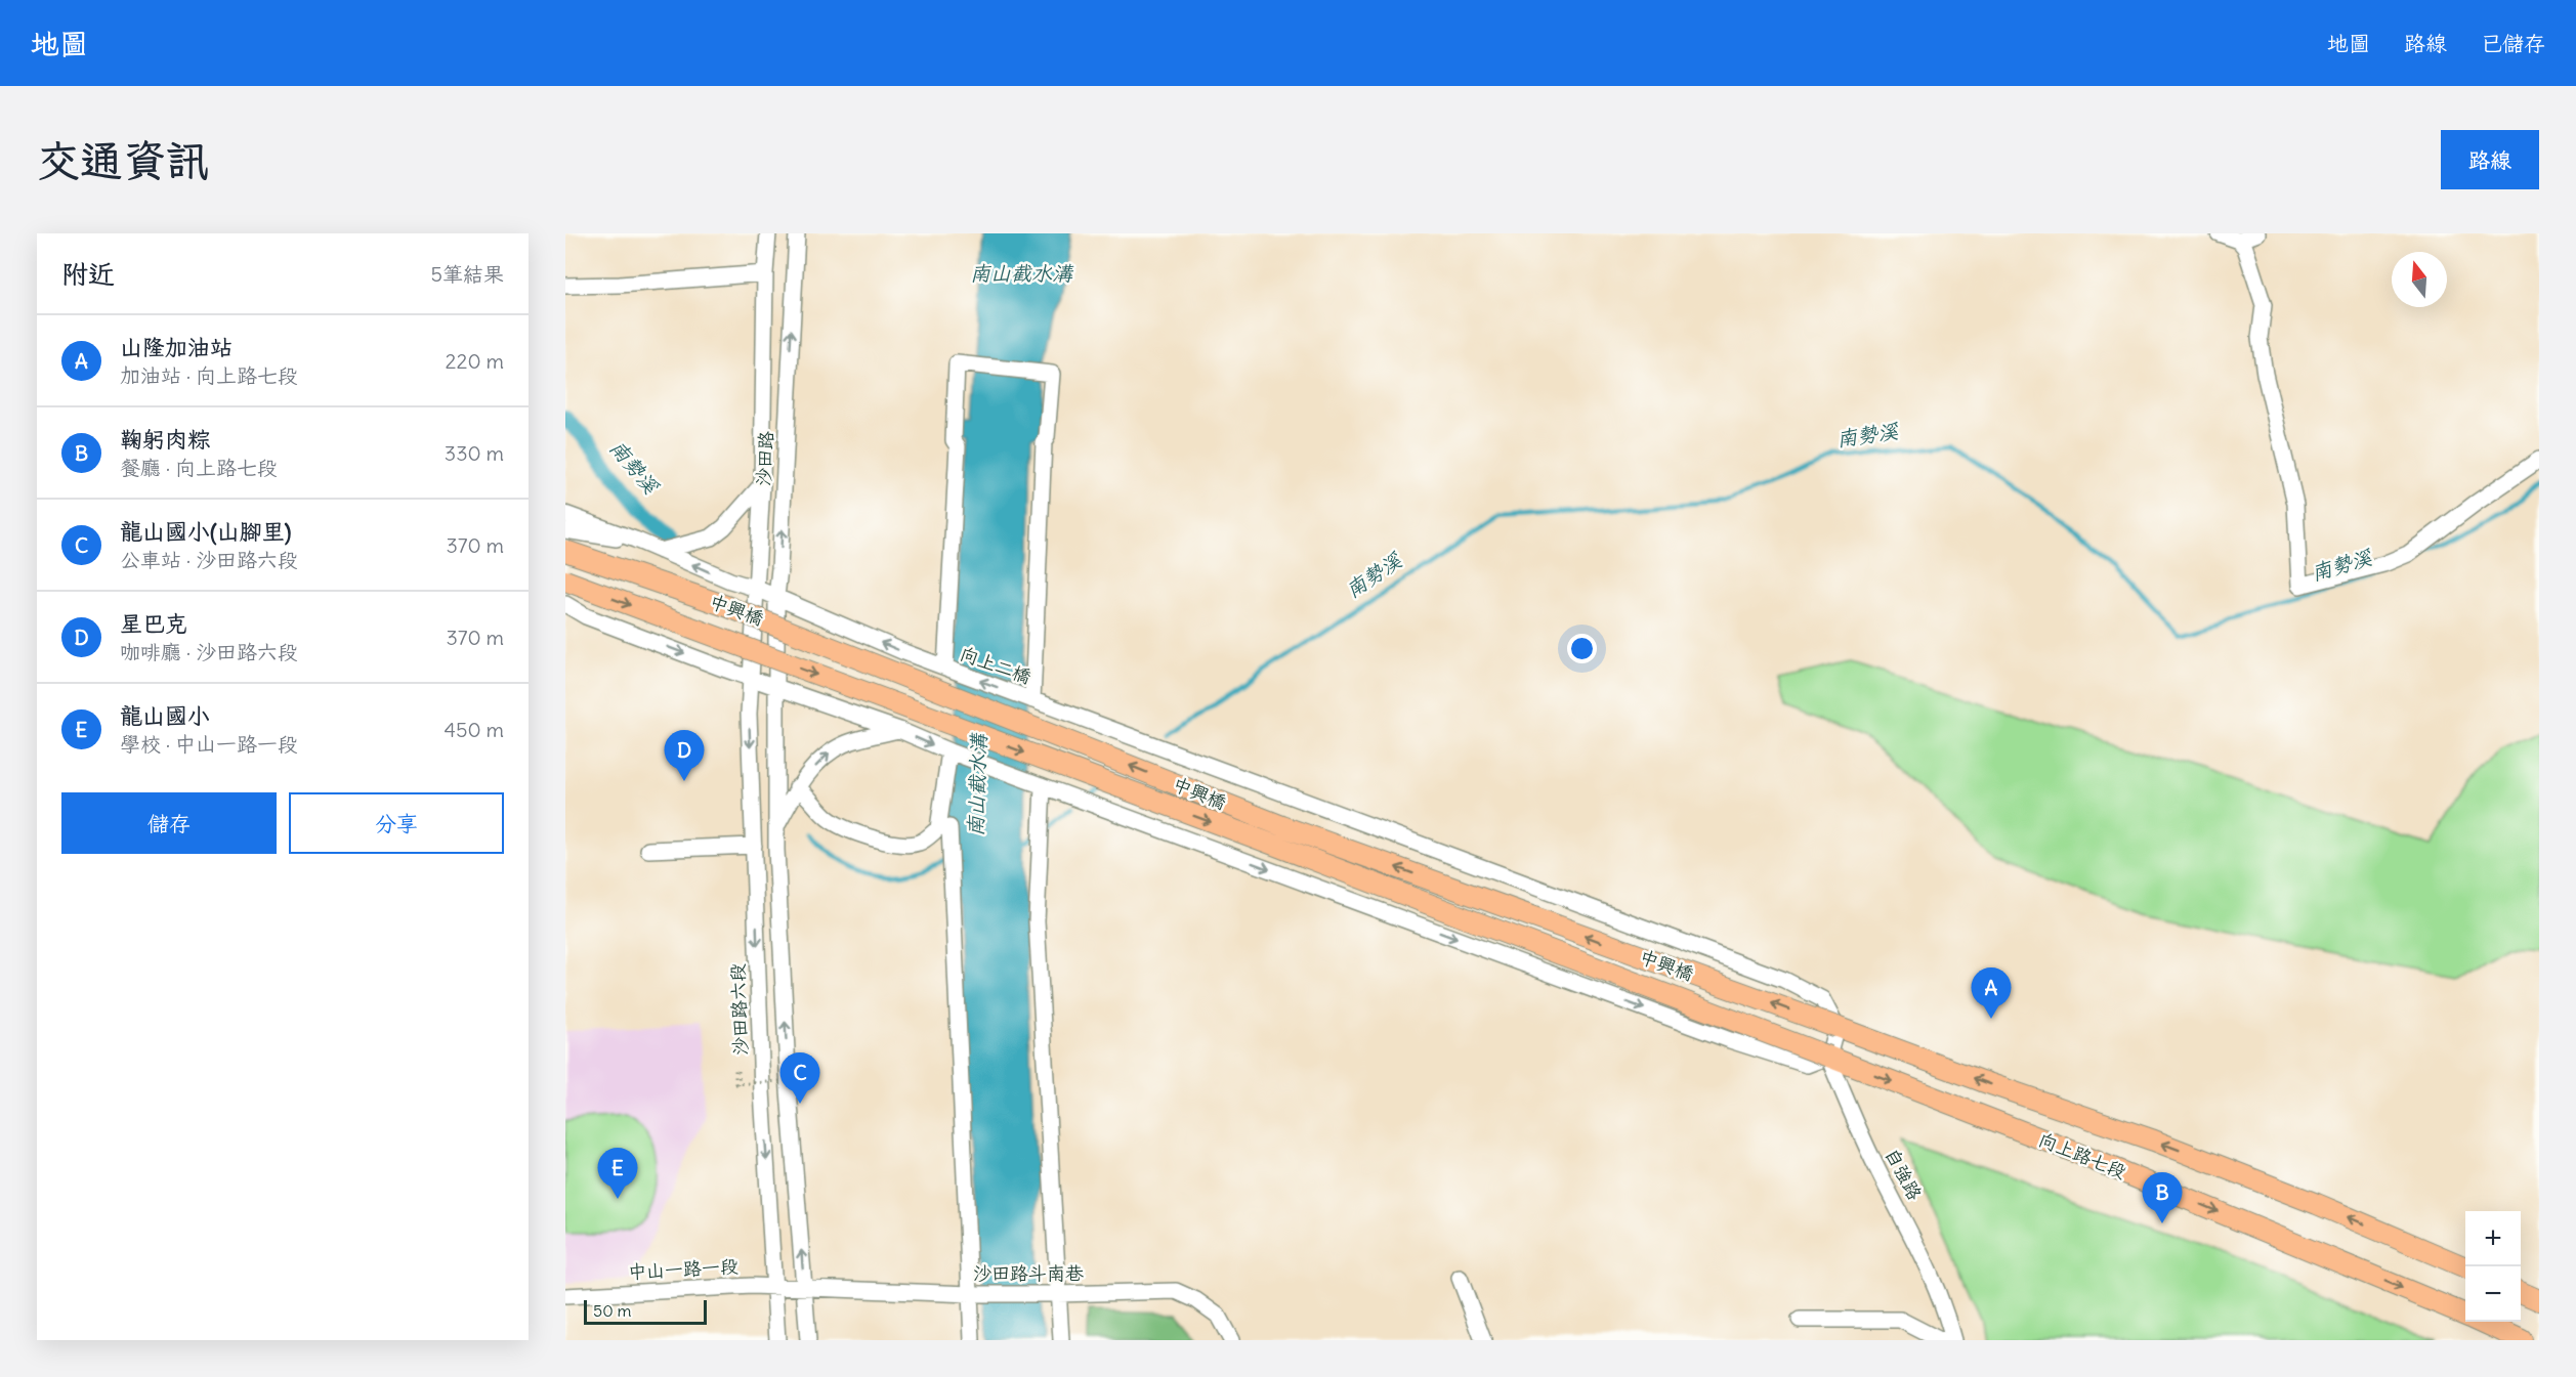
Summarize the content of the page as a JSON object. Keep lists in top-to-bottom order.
{
  "streets": {
    "main road": ["中興橋", "向上路七段"],
    "street": [
      "沙田路",
      "向上二橋",
      "沙田路六段",
      "自強路",
      "中山一路一段",
      "沙田路斗南巷"
    ]
  },
  "crossings": [
    ["沙田路", "向上二橋"],
    ["沙田路", "沙田路六段"],
    ["中興橋", "向上二橋"],
    ["中興橋", "向上路七段"],
    ["中興橋", "自強路"],
    ["向上二橋", "向上路七段"],
    ["沙田路六段", "中山一路一段"],
    ["向上路七段", "自強路"],
    ["中山一路一段", "沙田路斗南巷"]
  ],
  "water": ["南山截水溝", "南勢溪"],
  "scale_bar": "50 m",
  "north": "top",
  "page": {
    "header": "地圖",
    "nav": ["地圖", "路線", "已儲存"],
    "buttons": [
      "路線",
      ["儲存", "分享"]
    ],
    "title": "交通資訊",
    "heading": ["附近", "5筆結果"],
    "list": [
      {
        "mark": "A",
        "name": "山隆加油站",
        "note": "加油站 · 向上路七段",
        "value": "220 m"
      },
      {
        "mark": "B",
        "name": "鞠躬肉粽",
        "note": "餐廳 · 向上路七段",
        "value": "330 m"
      },
      {
        "mark": "C",
        "name": "龍山國小(山腳里)",
        "note": "公車站 · 沙田路六段",
        "value": "370 m"
      },
      {
        "mark": "D",
        "name": "星巴克",
        "note": "咖啡廳 · 沙田路六段",
        "value": "370 m"
      },
      {
        "mark": "E",
        "name": "龍山國小",
        "note": "學校 · 中山一路一段",
        "value": "450 m"
      }
    ],
    "pins": [
      "D",
      "A",
      "C",
      "E",
      "B"
    ],
    "map_buttons": ["+", "−"],
    "scale": "50 m"
  }
}
